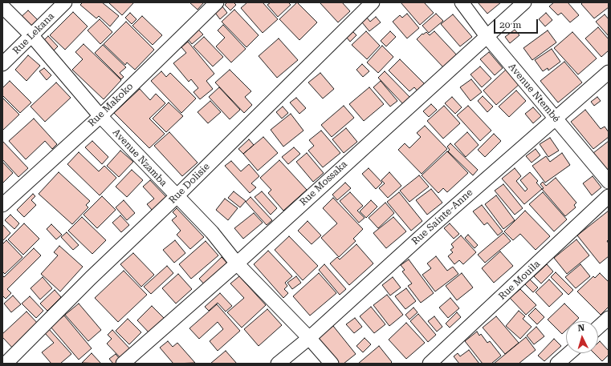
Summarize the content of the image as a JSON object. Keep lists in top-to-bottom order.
{
  "streets": {
    "street": [
      "Rue Lekana",
      "Avenue Ntembé",
      "Rue Makoko",
      "Avenue Nzamba",
      "Rue Dolisie",
      "Rue Mossaka",
      "Rue Sainte-Anne",
      "Rue Mouila"
    ]
  },
  "crossings": [
    ["Rue Lekana", "Avenue Nzamba"],
    ["Avenue Ntembé", "Rue Mossaka"],
    ["Avenue Ntembé", "Rue Sainte-Anne"],
    ["Rue Makoko", "Avenue Nzamba"],
    ["Avenue Nzamba", "Rue Dolisie"],
    ["Avenue Nzamba", "Rue Mossaka"],
    ["Avenue Nzamba", "Rue Sainte-Anne"]
  ],
  "scale_bar": "20 m",
  "north": "top"
}
